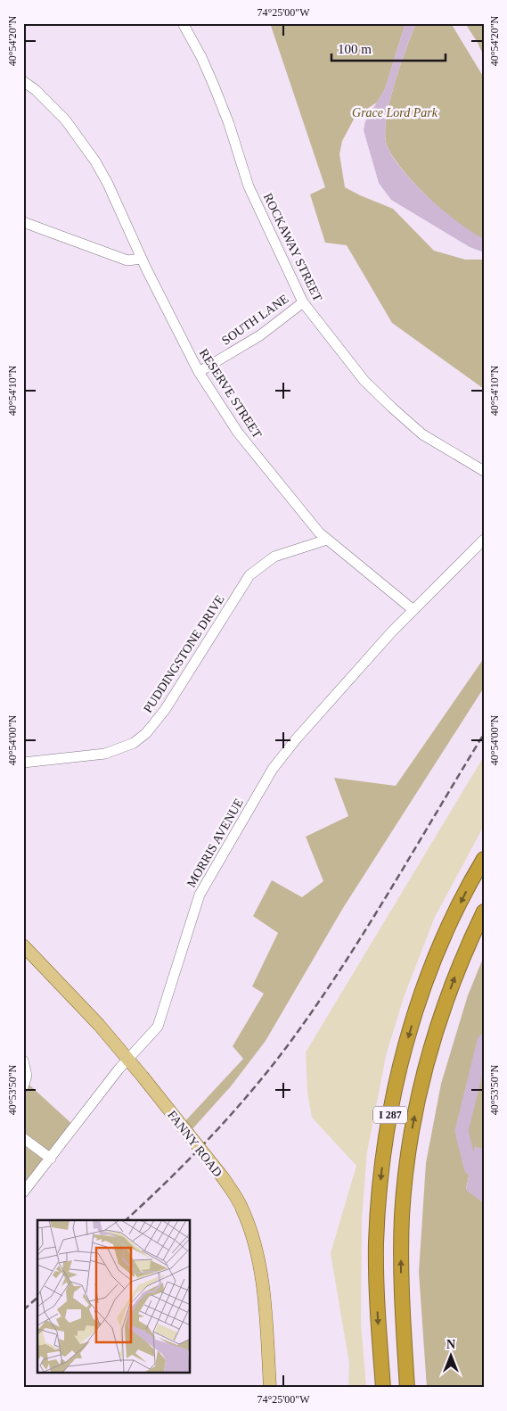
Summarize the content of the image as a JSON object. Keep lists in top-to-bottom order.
{
  "streets": {
    "highway": ["I 287"],
    "main road": ["FANNY ROAD"],
    "street": [
      "ROCKAWAY STREET",
      "SOUTH LANE",
      "RESERVE STREET",
      "PUDDINGSTONE DRIVE",
      "MORRIS AVENUE"
    ]
  },
  "crossings": [
    ["ROCKAWAY STREET", "SOUTH LANE"],
    ["SOUTH LANE", "RESERVE STREET"],
    ["RESERVE STREET", "PUDDINGSTONE DRIVE"],
    ["RESERVE STREET", "MORRIS AVENUE"],
    ["MORRIS AVENUE", "FANNY ROAD"]
  ],
  "parks": ["Grace Lord Park"],
  "scale_bar": "100 m",
  "north": "top",
  "coordinates": [
    "74°25'00\"W",
    "40°54'20\"N",
    "40°54'10\"N",
    "40°54'00\"N",
    "40°53'50\"N"
  ]
}
